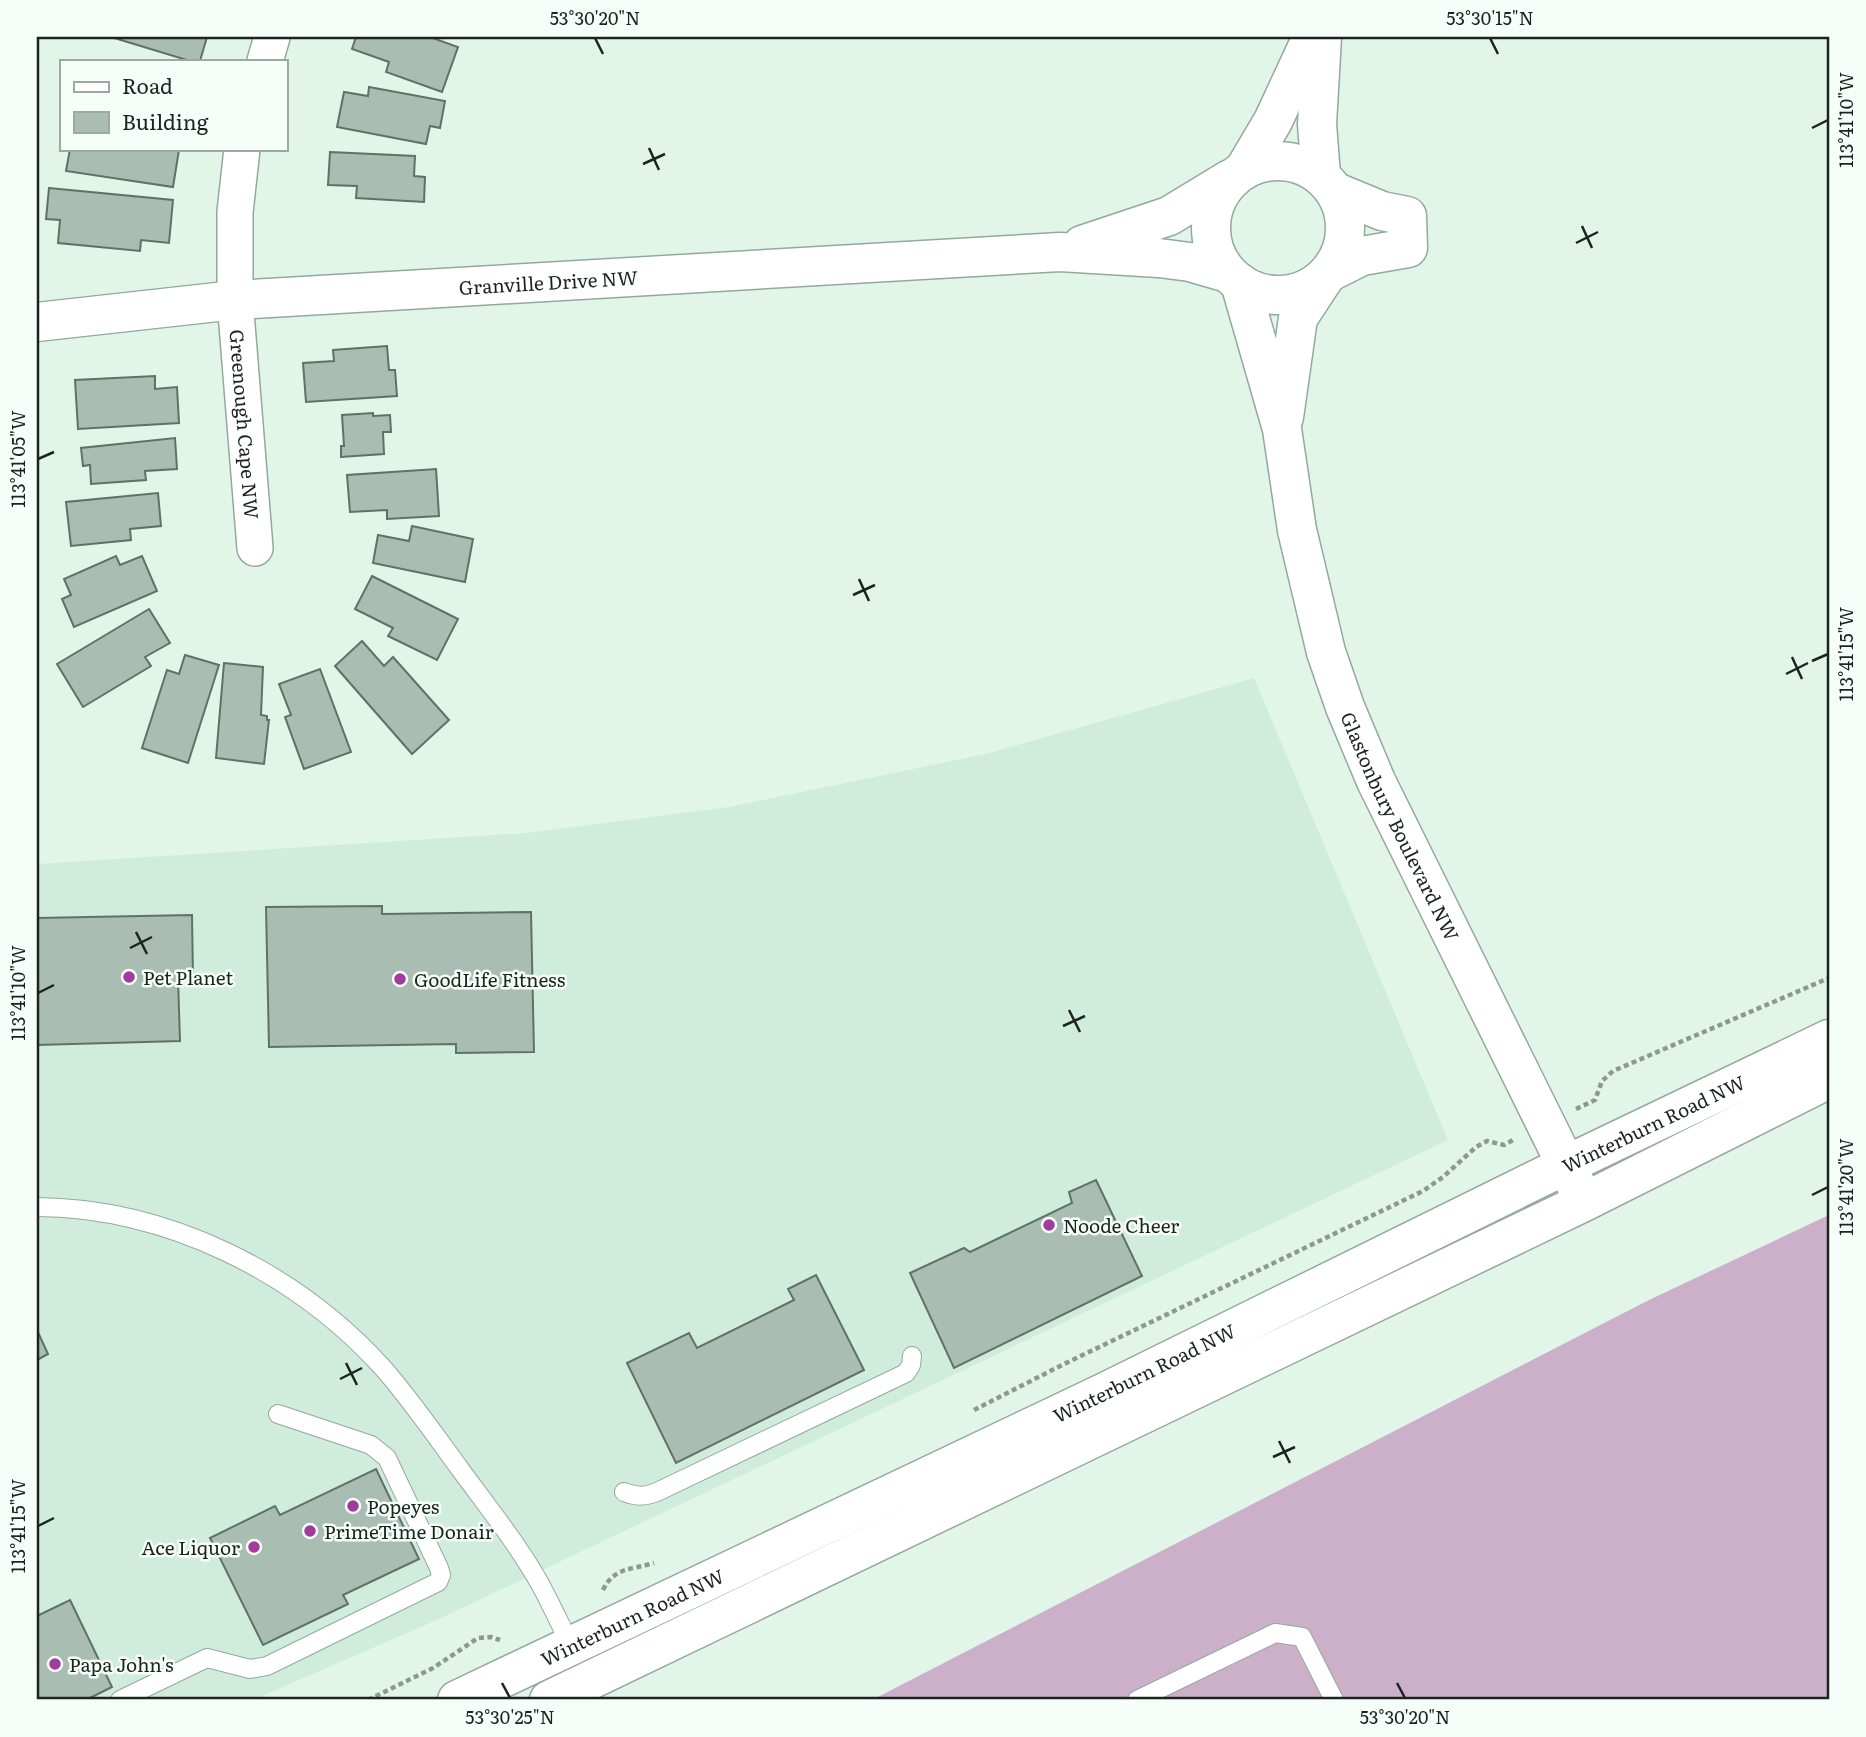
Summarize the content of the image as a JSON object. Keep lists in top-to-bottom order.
{
  "streets": {
    "street": [
      "Granville Drive NW",
      "Greenough Cape NW",
      "Glastonbury Boulevard NW",
      "Winterburn Road NW"
    ]
  },
  "crossings": [
    ["Granville Drive NW", "Greenough Cape NW"],
    ["Granville Drive NW", "Glastonbury Boulevard NW"],
    ["Glastonbury Boulevard NW", "Winterburn Road NW"]
  ],
  "places": [
    "Pet Planet",
    "GoodLife Fitness",
    "Noode Cheer",
    "Popeyes",
    "PrimeTime Donair",
    "Ace Liquor",
    "Papa John's"
  ],
  "legend": ["Road", "Building"],
  "coordinates": [
    "53°30'20\"N",
    "53°30'15\"N",
    "113°41'10\"W",
    "113°41'05\"W",
    "113°41'15\"W",
    "113°41'20\"W",
    "53°30'25\"N"
  ]
}
